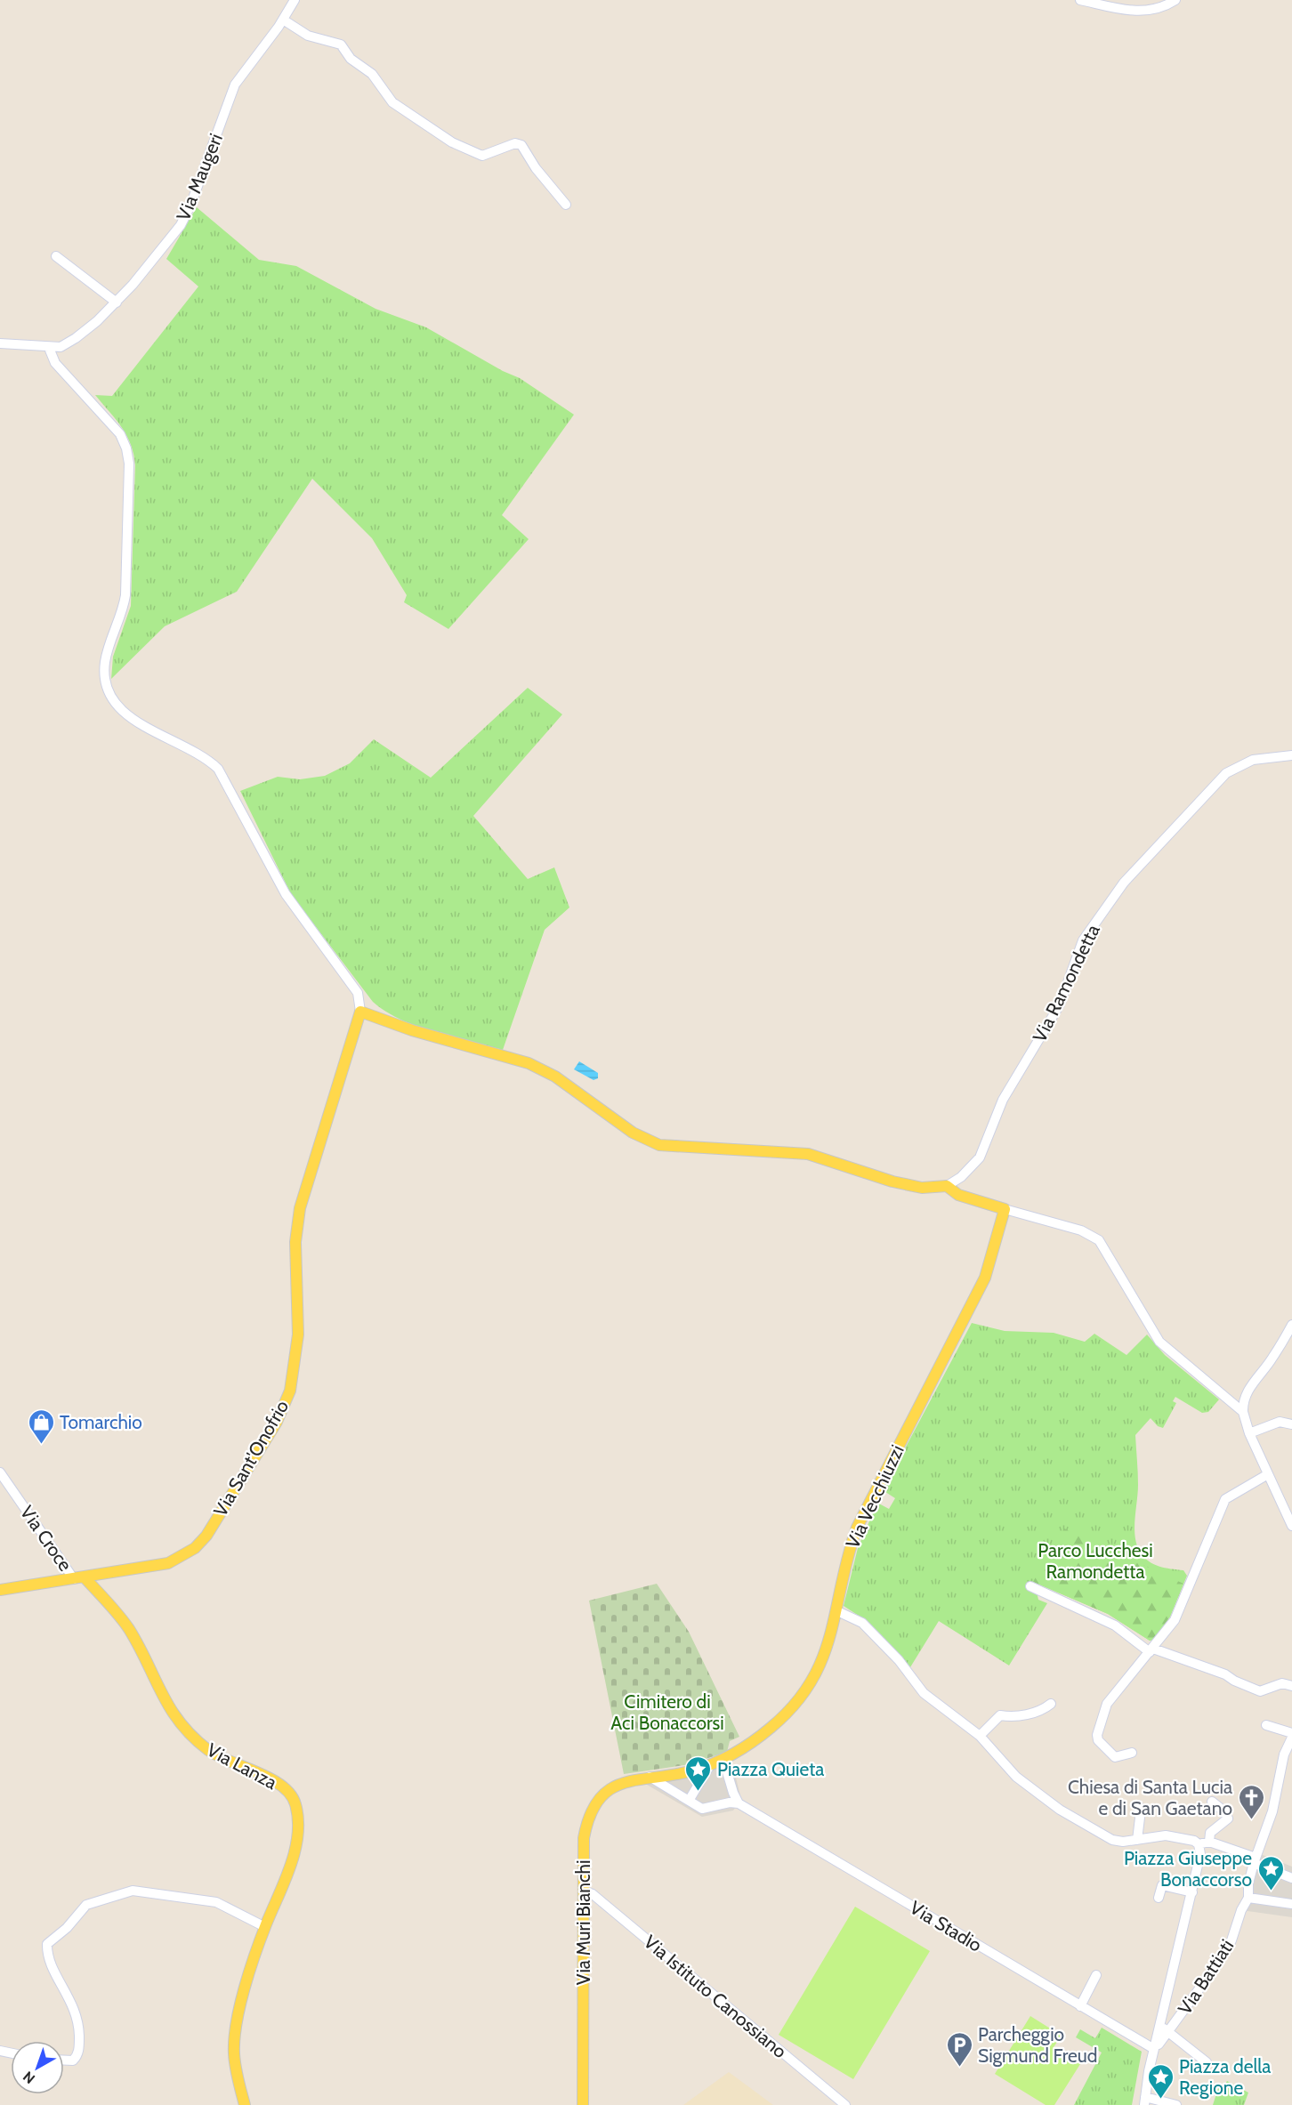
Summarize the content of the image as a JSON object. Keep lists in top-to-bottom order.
{
  "streets": {
    "main road": [
      "Via Sant'Onofrio",
      "Via Vecchiuzzi",
      "Via Lanza",
      "Via Muri Bianchi"
    ],
    "street": [
      "Via Maugeri",
      "Via Ramondetta",
      "Via Croce",
      "Via Stadio",
      "Via Battiati",
      "Via Istituto Canossiano"
    ]
  },
  "crossings": [
    ["Via Sant'Onofrio", "Via Croce"],
    ["Via Sant'Onofrio", "Via Lanza"],
    ["Via Vecchiuzzi", "Via Muri Bianchi"],
    ["Via Croce", "Via Lanza"],
    ["Via Muri Bianchi", "Via Istituto Canossiano"]
  ],
  "parks": ["Parco Lucchesi Ramondetta", "Cimitero di Aci Bonaccorsi"],
  "places": {
    "shop": ["Tomarchio"],
    "place": ["Piazza Quieta", "Piazza Giuseppe Bonaccorso", "Piazza della Regione"],
    "church": ["Chiesa di Santa Lucia e di San Gaetano"],
    "parking": ["Parcheggio Sigmund Freud"]
  },
  "north": "bottom left"
}
